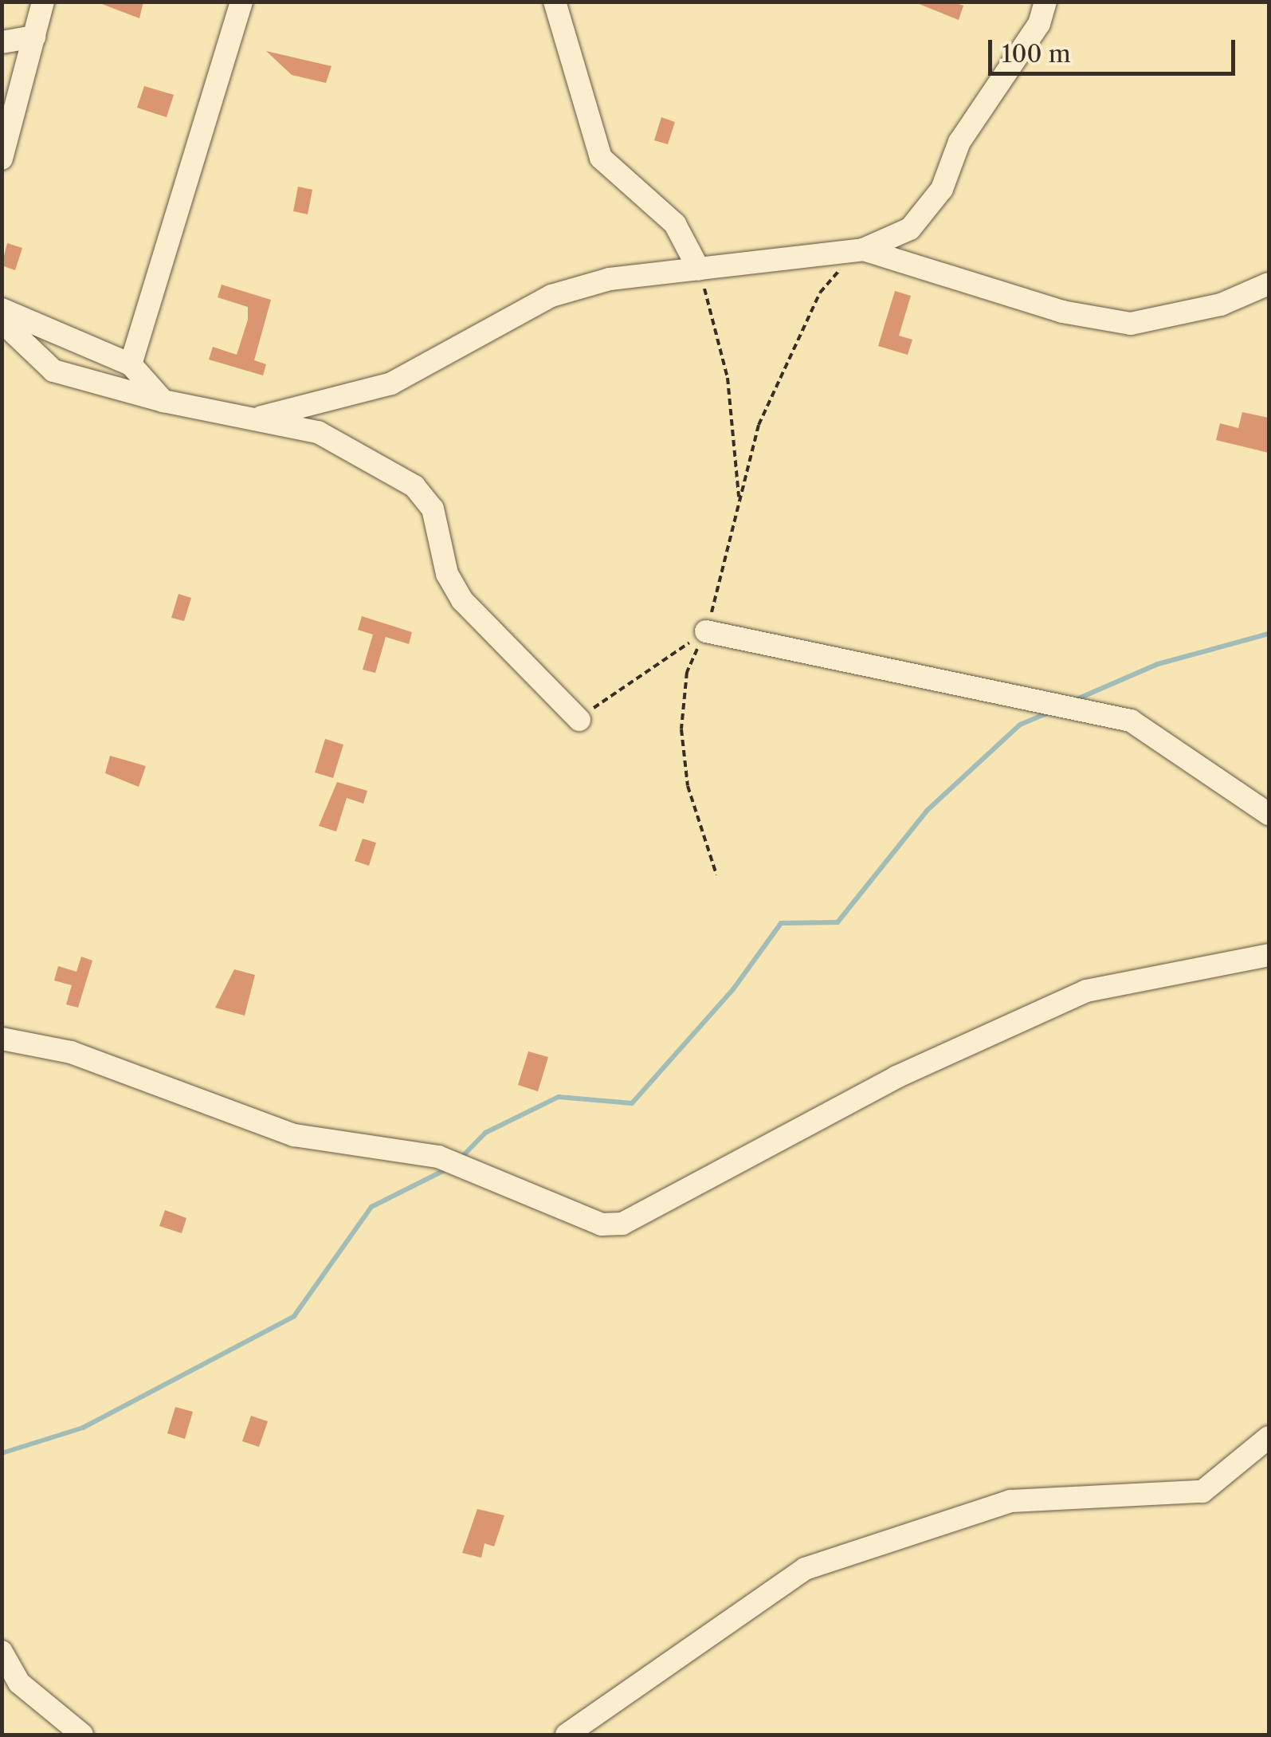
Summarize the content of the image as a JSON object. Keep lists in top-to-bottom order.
{
  "scale_bar": "100 m"
}
